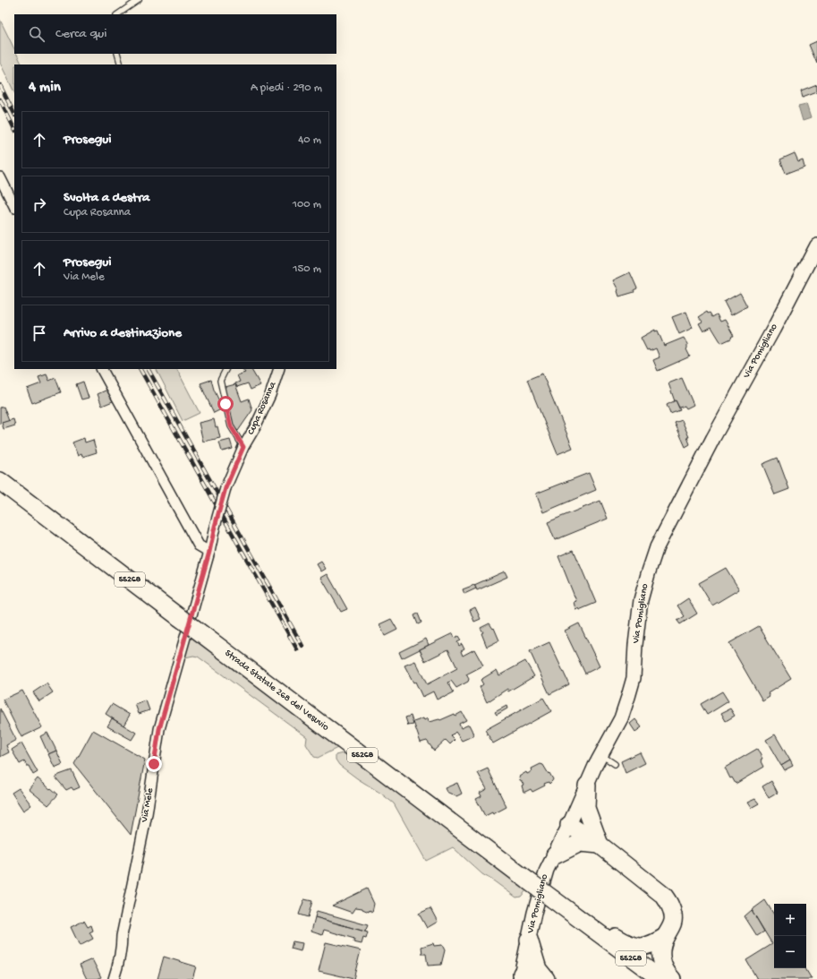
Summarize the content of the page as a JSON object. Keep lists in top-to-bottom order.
{
  "streets": {
    "highway": ["SS268", "Strada Statale 268 del Vesuvio"],
    "street": ["Via Pomigliano", "Cupa Rosanna", "Via Mele"]
  },
  "crossings": [
    ["Cupa Rosanna", "Via Mele"],
    ["SS268", "Strada Statale 268 del Vesuvio"]
  ],
  "page": {
    "search": "Cerca qui",
    "heading": ["4 min", "A piedi · 290 m"],
    "list": [
      ["Prosegui", "40 m"],
      ["Svolta a destra", "Cupa Rosanna", "100 m"],
      ["Prosegui", "Via Mele", "150 m"],
      "Arrivo a destinazione"
    ],
    "map_buttons": ["+", "−"]
  }
}
